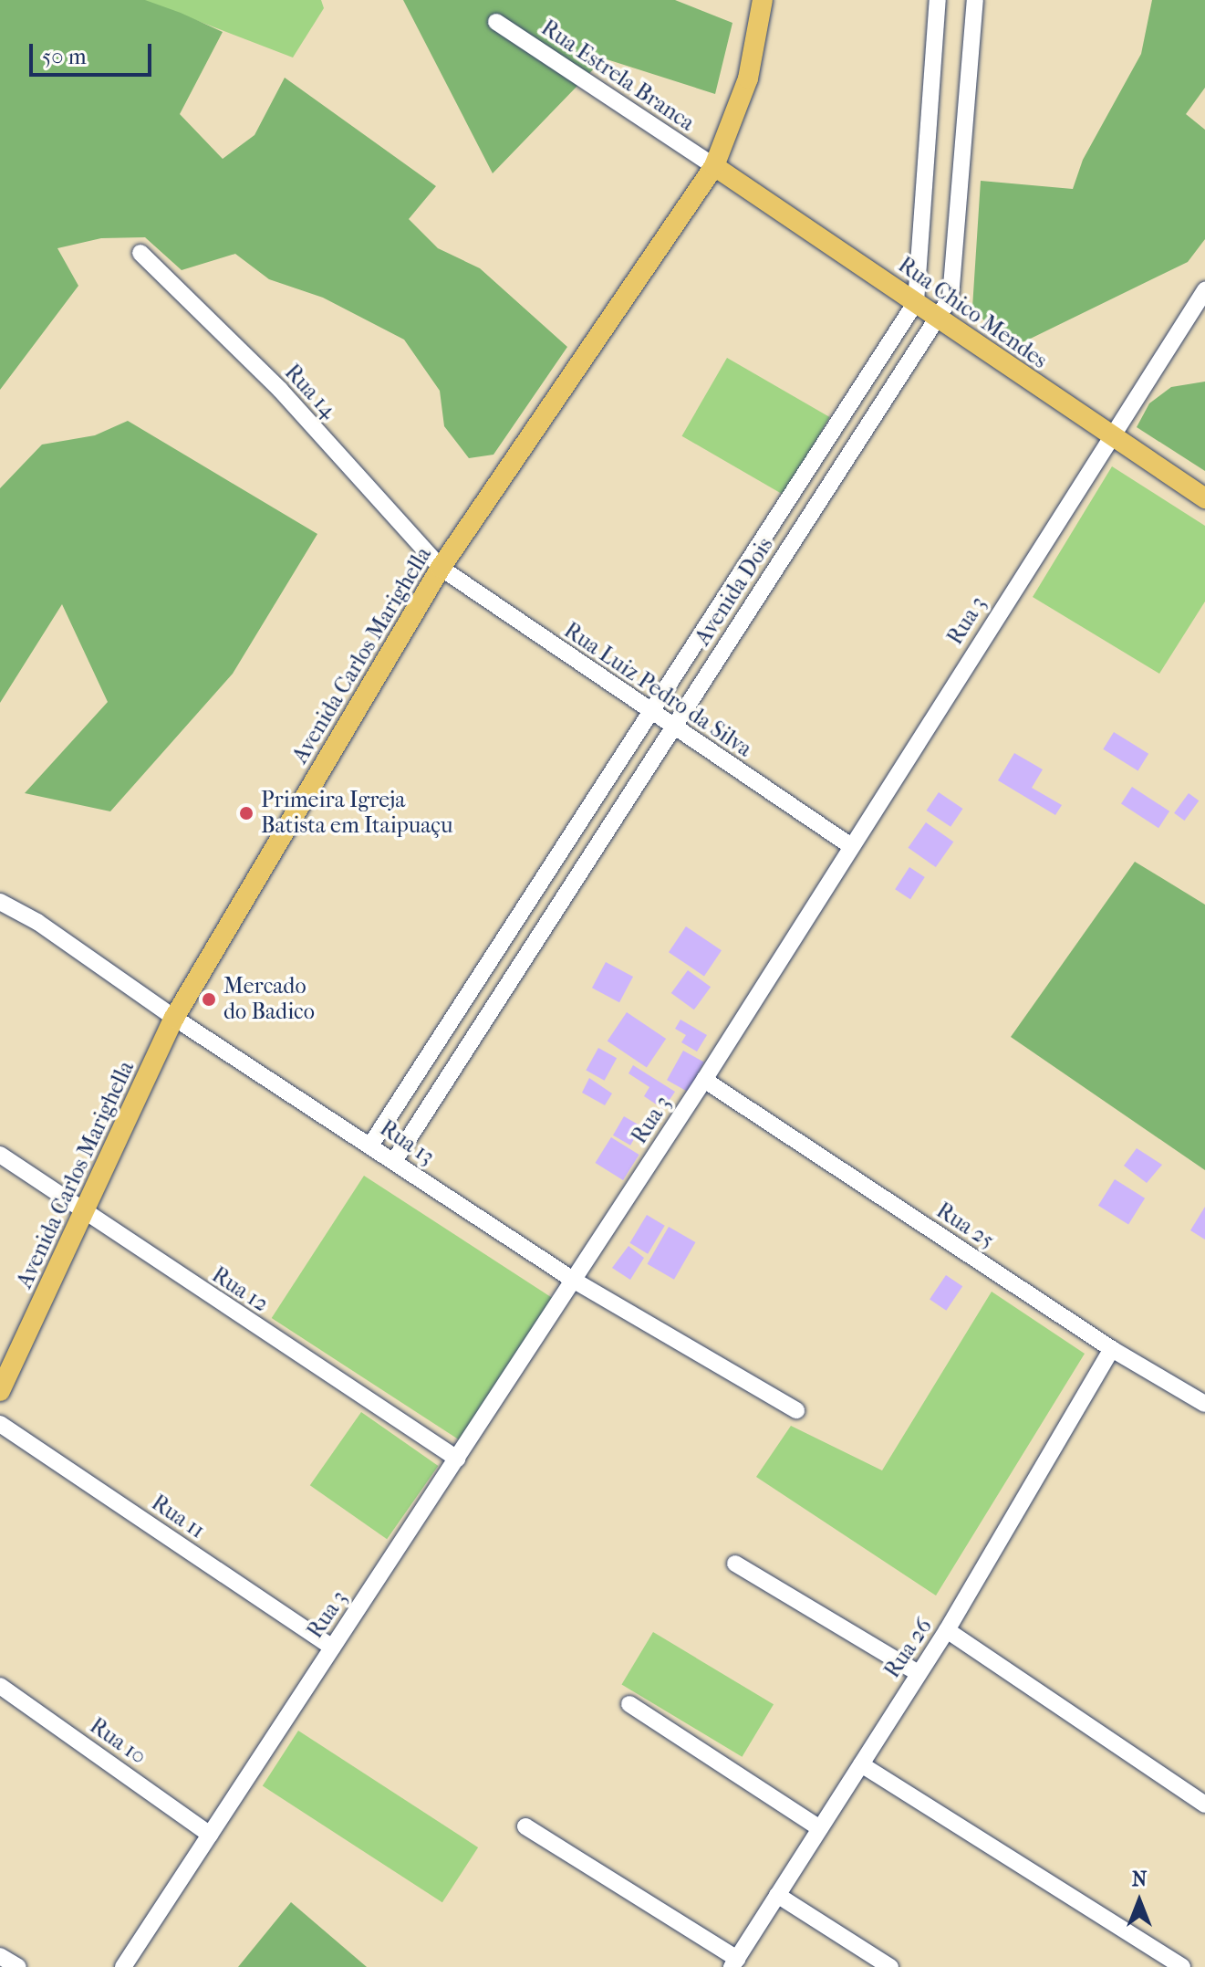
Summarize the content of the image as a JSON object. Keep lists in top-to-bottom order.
{
  "streets": {
    "main road": ["Rua Chico Mendes", "Avenida Carlos Marighella"],
    "street": [
      "Rua Estrela Branca",
      "Rua 14",
      "Avenida Dois",
      "Rua 3",
      "Rua Luiz Pedro da Silva",
      "Rua 13",
      "Rua 25",
      "Rua 12",
      "Rua 11",
      "Rua 26",
      "Rua 10"
    ]
  },
  "crossings": [
    ["Rua Estrela Branca", "Rua Chico Mendes"],
    ["Rua Estrela Branca", "Avenida Carlos Marighella"],
    ["Rua Chico Mendes", "Avenida Dois"],
    ["Rua Chico Mendes", "Rua 3"],
    ["Rua Chico Mendes", "Avenida Carlos Marighella"],
    ["Rua 14", "Avenida Carlos Marighella"],
    ["Rua 14", "Rua Luiz Pedro da Silva"],
    ["Avenida Dois", "Rua Luiz Pedro da Silva"],
    ["Avenida Dois", "Rua 13"],
    ["Rua 3", "Rua Luiz Pedro da Silva"],
    ["Rua 3", "Rua 13"],
    ["Rua 3", "Rua 25"],
    ["Rua 3", "Rua 12"],
    ["Rua 3", "Rua 11"],
    ["Rua 3", "Rua 10"],
    ["Avenida Carlos Marighella", "Rua Luiz Pedro da Silva"],
    ["Avenida Carlos Marighella", "Rua 13"],
    ["Avenida Carlos Marighella", "Rua 12"],
    ["Rua 25", "Rua 26"]
  ],
  "places": ["Primeira Igreja Batista em Itaipuaçu", "Mercado do Badico"],
  "scale_bar": "50 m",
  "north": "top"
}
